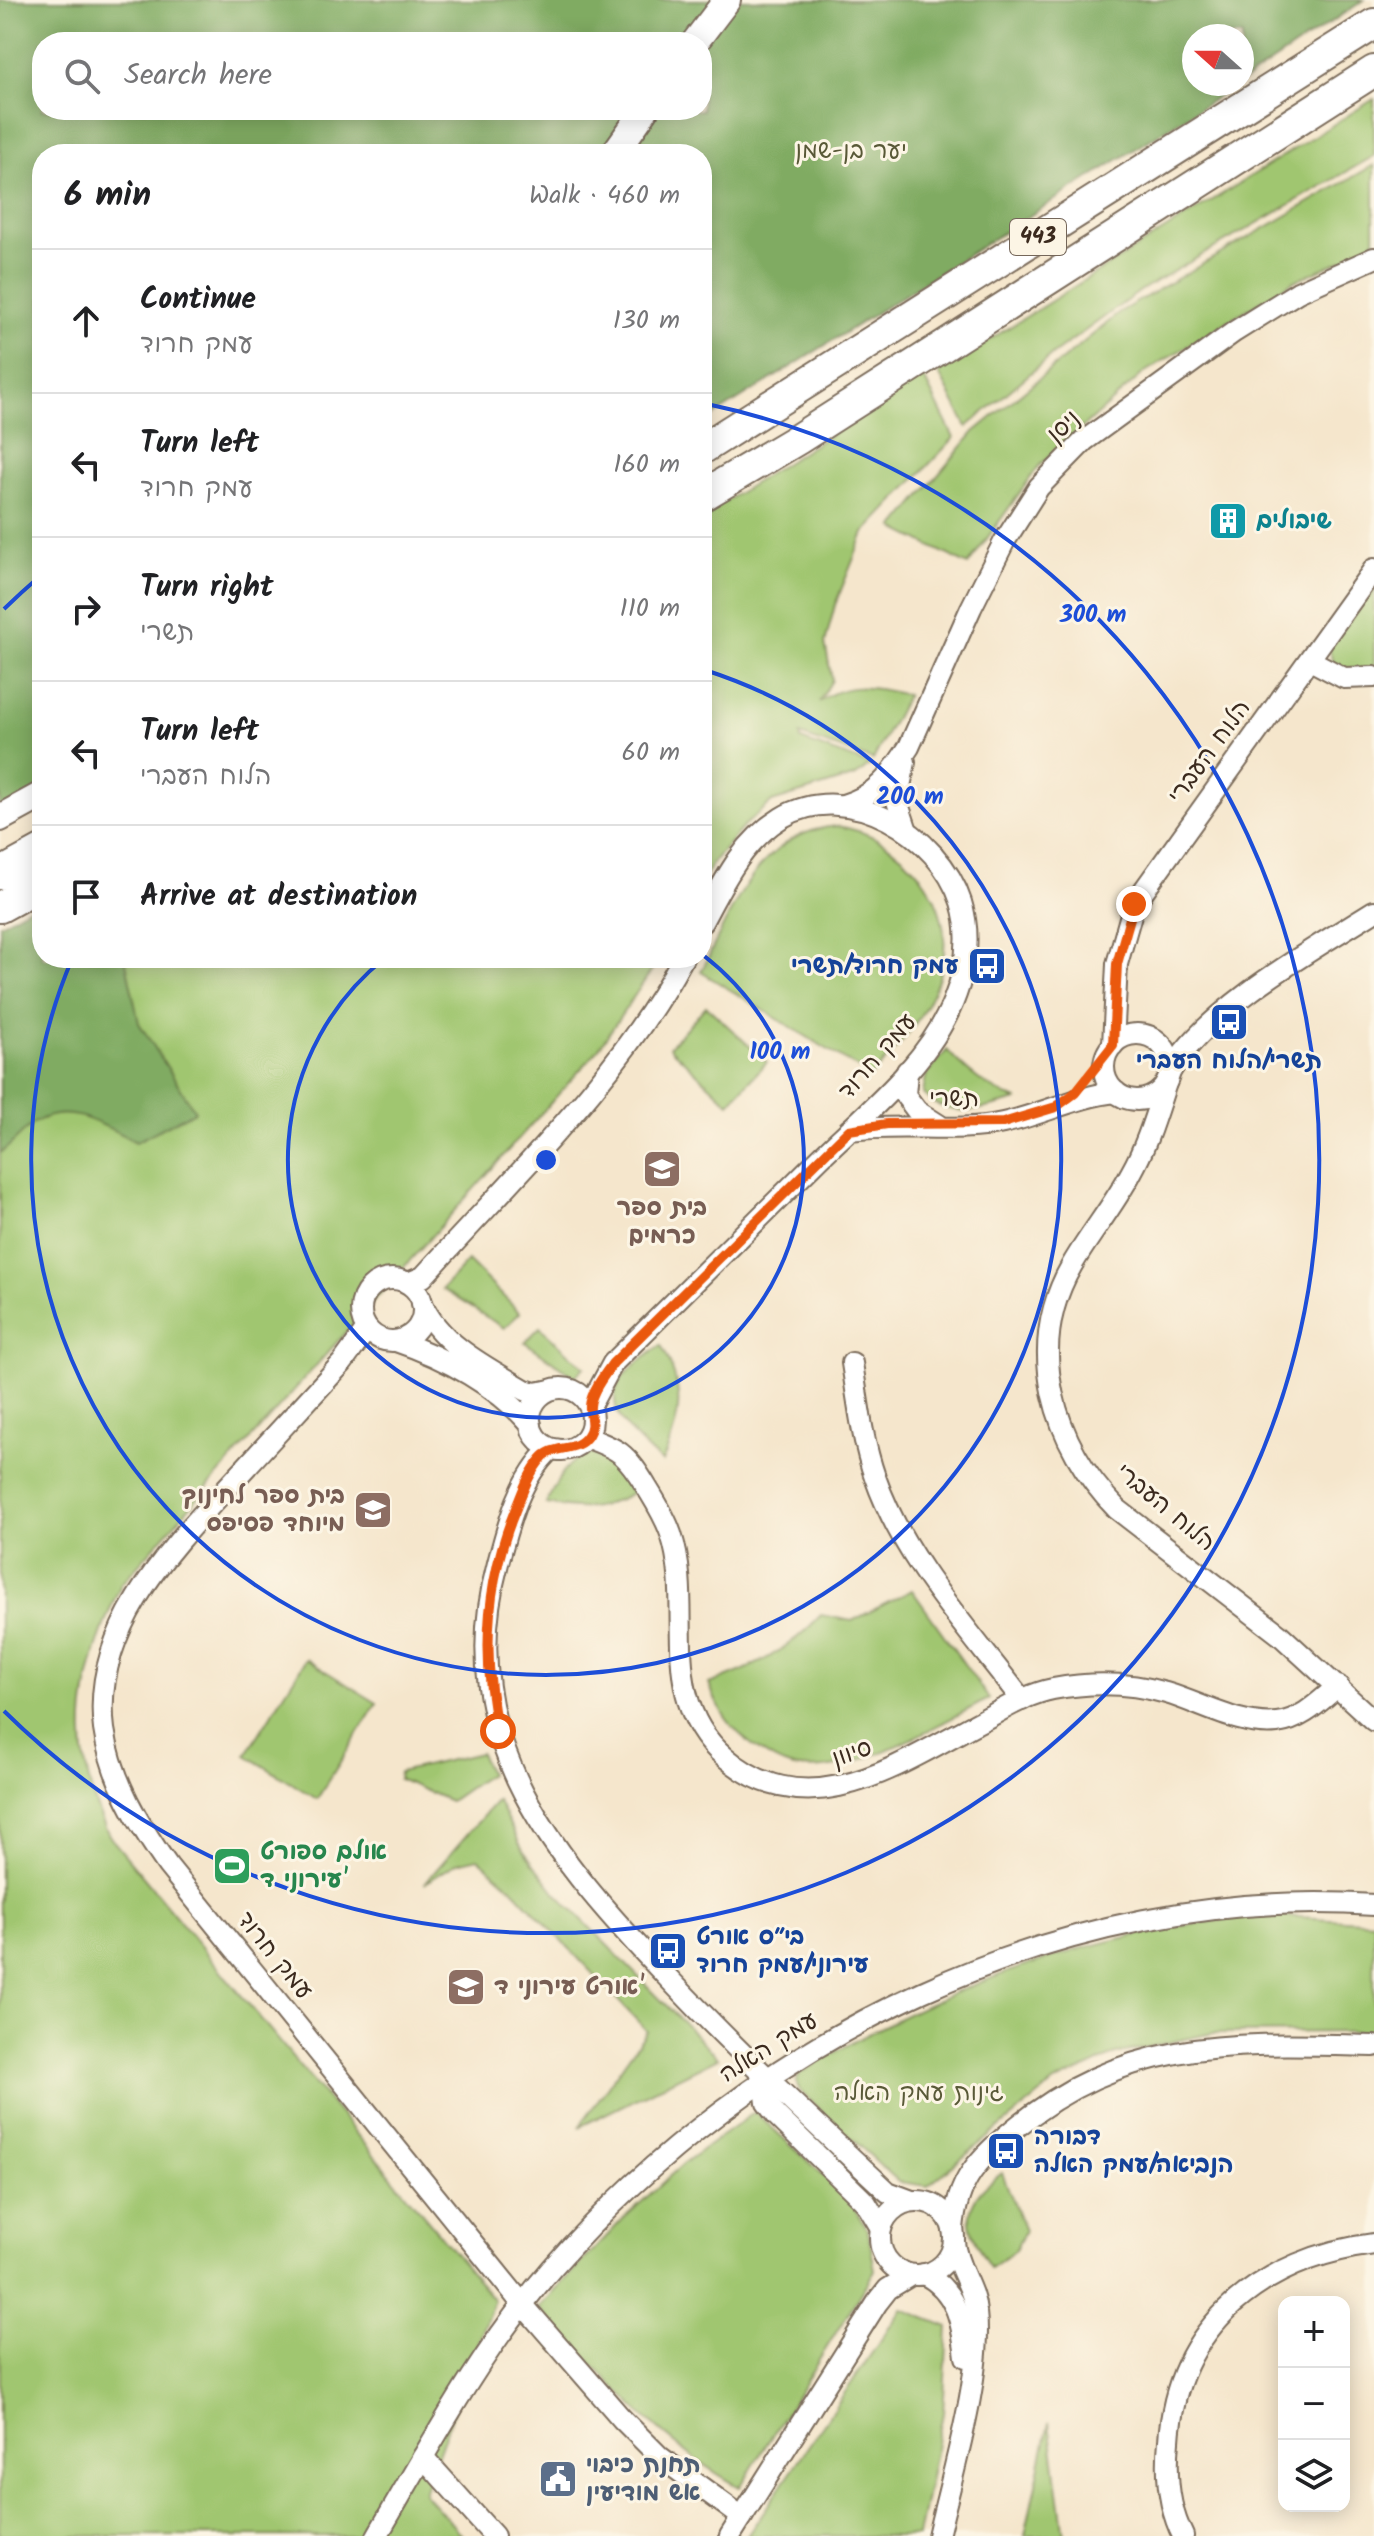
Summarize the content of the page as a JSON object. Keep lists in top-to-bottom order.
{
  "streets": {
    "highway": ["443"],
    "street": [
      "ניסן",
      "הלוח העברי",
      "עמק חרוד",
      "תשרי",
      "סיוון",
      "עמק האלה"
    ]
  },
  "crossings": [
    ["ניסן", "עמק חרוד"],
    ["הלוח העברי", "תשרי"],
    ["הלוח העברי", "סיוון"],
    ["עמק חרוד", "תשרי"],
    ["עמק חרוד", "סיוון"],
    ["עמק חרוד", "עמק האלה"]
  ],
  "parks": ["יער בן-שמן", "גינות עמק האלה"],
  "places": {
    "building": ["שיבולים"],
    "bus stop": [
      "עמק חרוד/תשרי",
      "תשרי/הלוח העברי",
      "בי״ס אורט עירוני/עמק חרוד",
      "דבורה הנביאה/עמק האלה"
    ],
    "school or university": ["בית ספר כרמים", "בית ספר לחינוך מיוחד פסיפס", "אורט עירוני ד'"],
    "sports": ["אולם ספורט עירוני ד'"],
    "public building": ["תחנת כיבוי אש מודיעין"]
  },
  "north": "left",
  "page": {
    "search": "Search here",
    "heading": ["6 min", "Walk · 460 m"],
    "list": [
      ["Continue", "עמק חרוד", "130 m"],
      ["Turn left", "עמק חרוד", "160 m"],
      ["Turn right", "תשרי", "110 m"],
      ["Turn left", "הלוח העברי", "60 m"],
      "Arrive at destination"
    ],
    "map_buttons": ["+", "−"]
  },
  "rings": ["300 m", "200 m", "100 m"]
}
